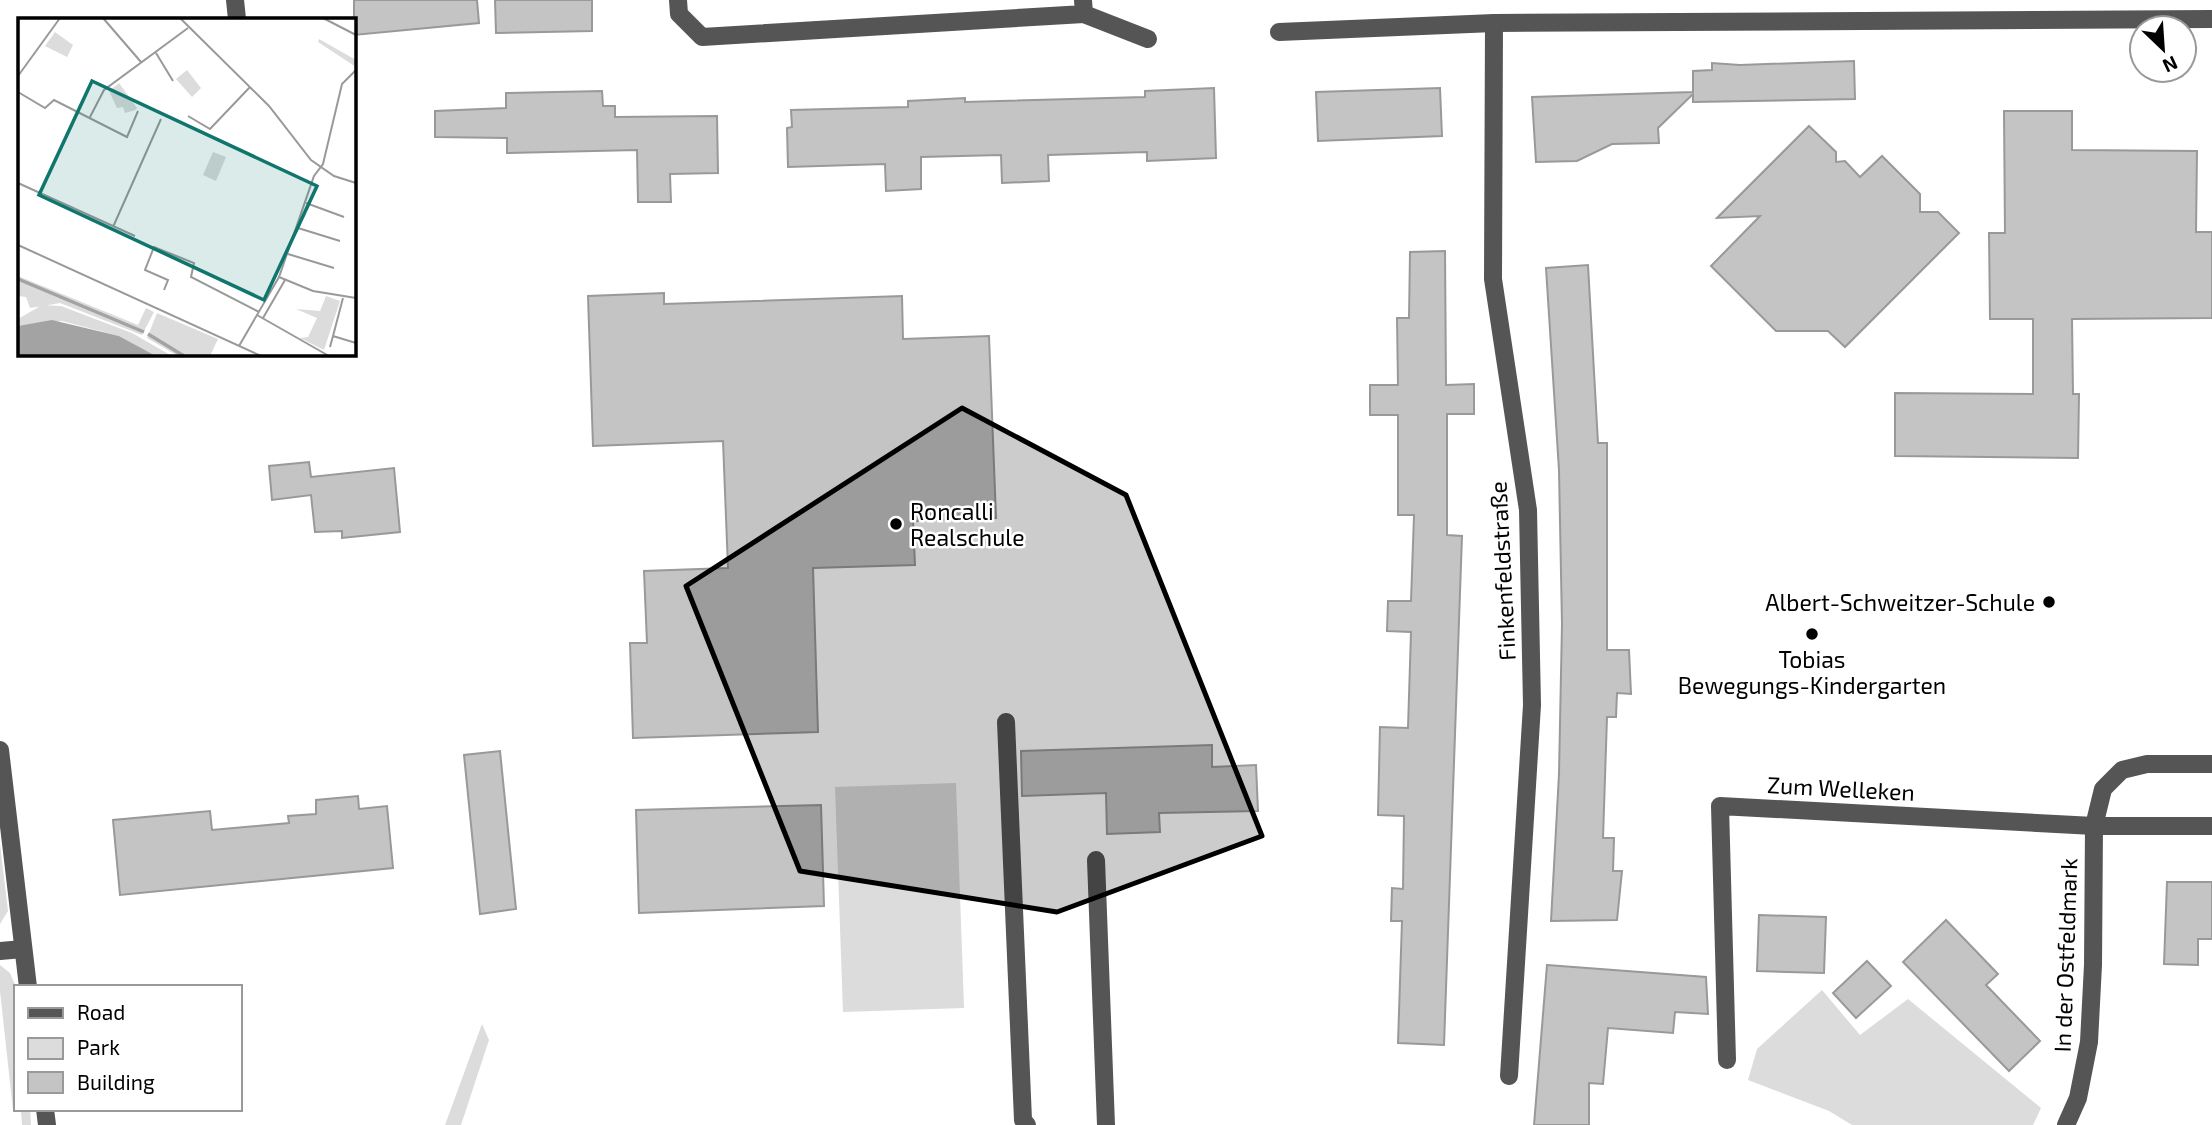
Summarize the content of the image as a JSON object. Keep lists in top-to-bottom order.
{
  "streets": {
    "street": ["Finkenfeldstraße", "Zum Welleken", "In der Ostfeldmark"]
  },
  "crossings": [
    ["Zum Welleken", "In der Ostfeldmark"]
  ],
  "places": ["Roncalli Realschule", "Albert-Schweitzer-Schule", "Tobias Bewegungs-Kindergarten"],
  "legend": ["Road", "Park", "Building"],
  "north": "bottom right"
}
